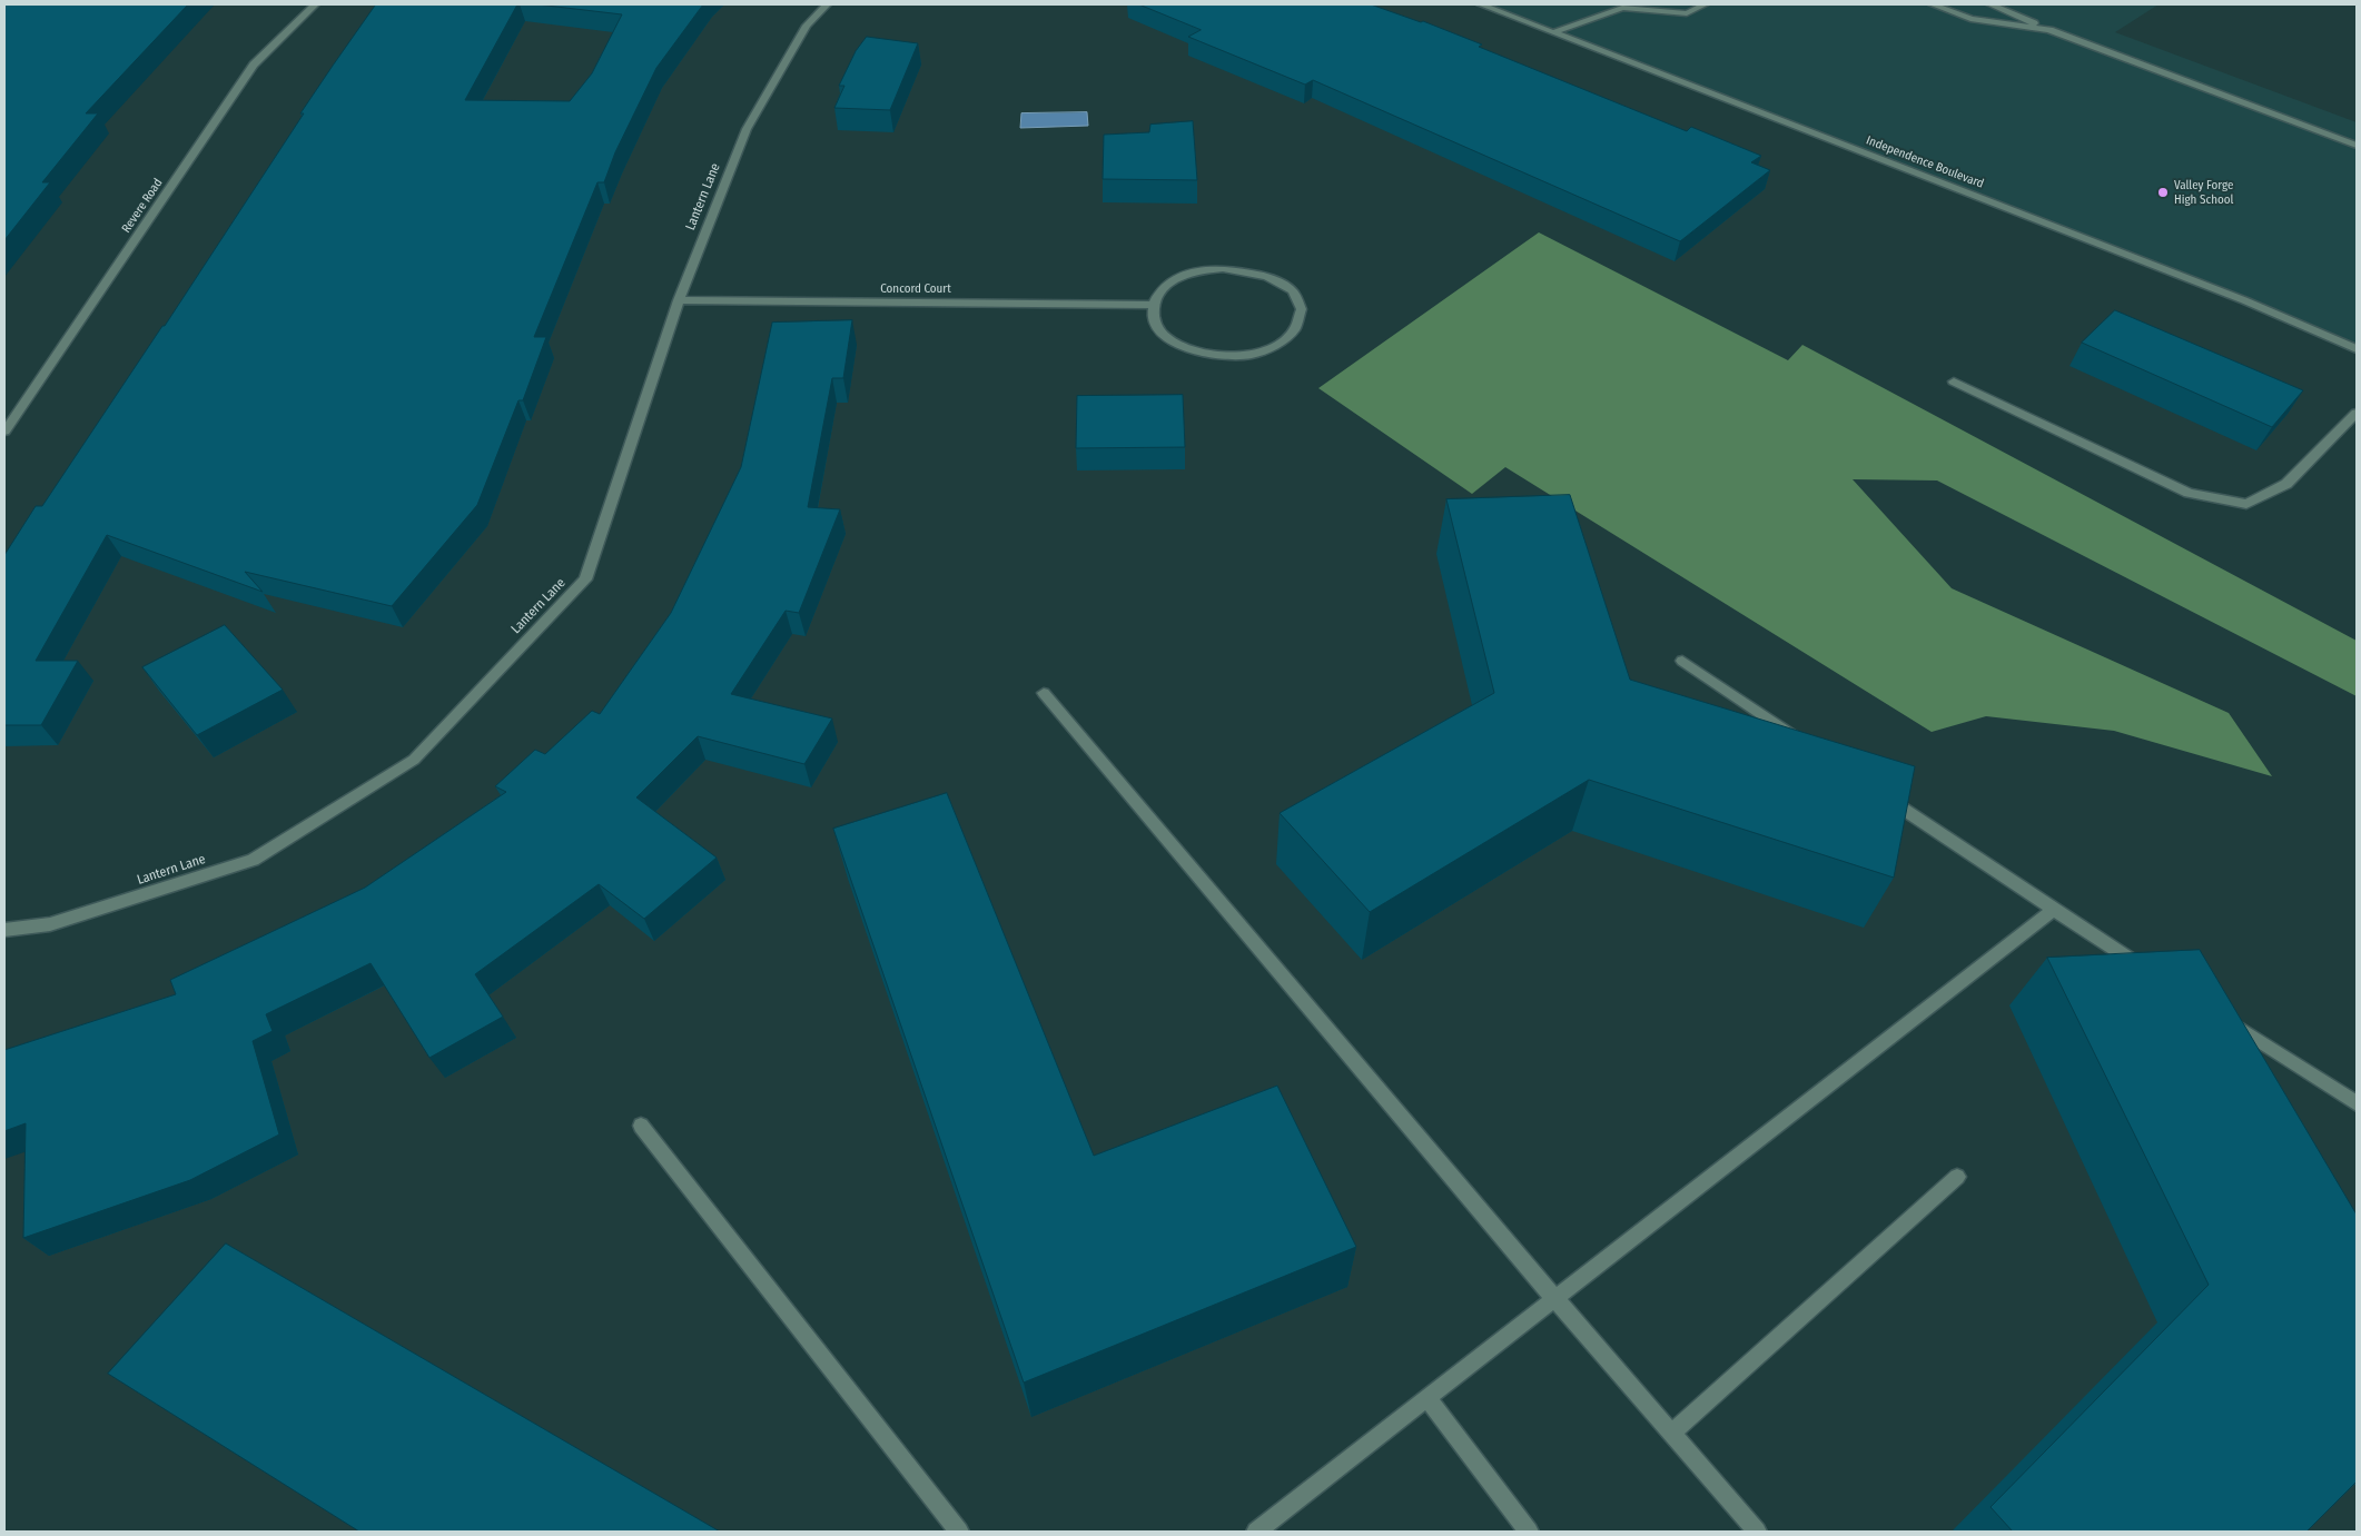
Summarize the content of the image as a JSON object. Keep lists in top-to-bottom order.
{
  "streets": {
    "street": [
      "Independence Boulevard",
      "Lantern Lane",
      "Revere Road",
      "Concord Court"
    ]
  },
  "crossings": [
    ["Lantern Lane", "Concord Court"]
  ],
  "places": ["Valley Forge High School"]
}
